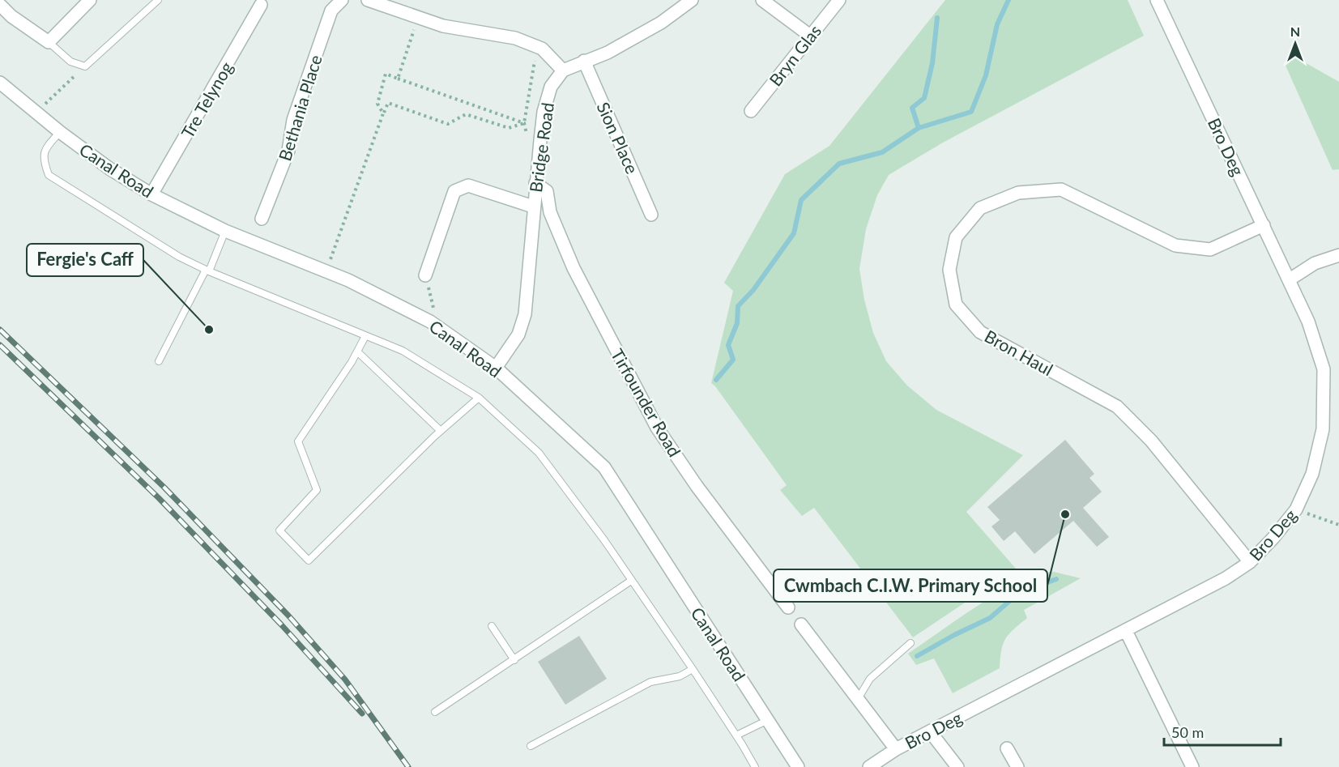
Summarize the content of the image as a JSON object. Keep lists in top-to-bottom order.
{
  "streets": {
    "street": [
      "Bryn Glas",
      "Tre Telynog",
      "Bethania Place",
      "Sion Place",
      "Bro Deg",
      "Bridge Road",
      "Canal Road",
      "Bron Haul",
      "Tirfounder Road"
    ]
  },
  "crossings": [
    ["Tre Telynog", "Canal Road"],
    ["Bro Deg", "Bron Haul"],
    ["Bridge Road", "Canal Road"],
    ["Bridge Road", "Tirfounder Road"]
  ],
  "places": ["Fergie's Caff", "Cwmbach C.I.W. Primary School"],
  "scale_bar": "50 m",
  "north": "top"
}
